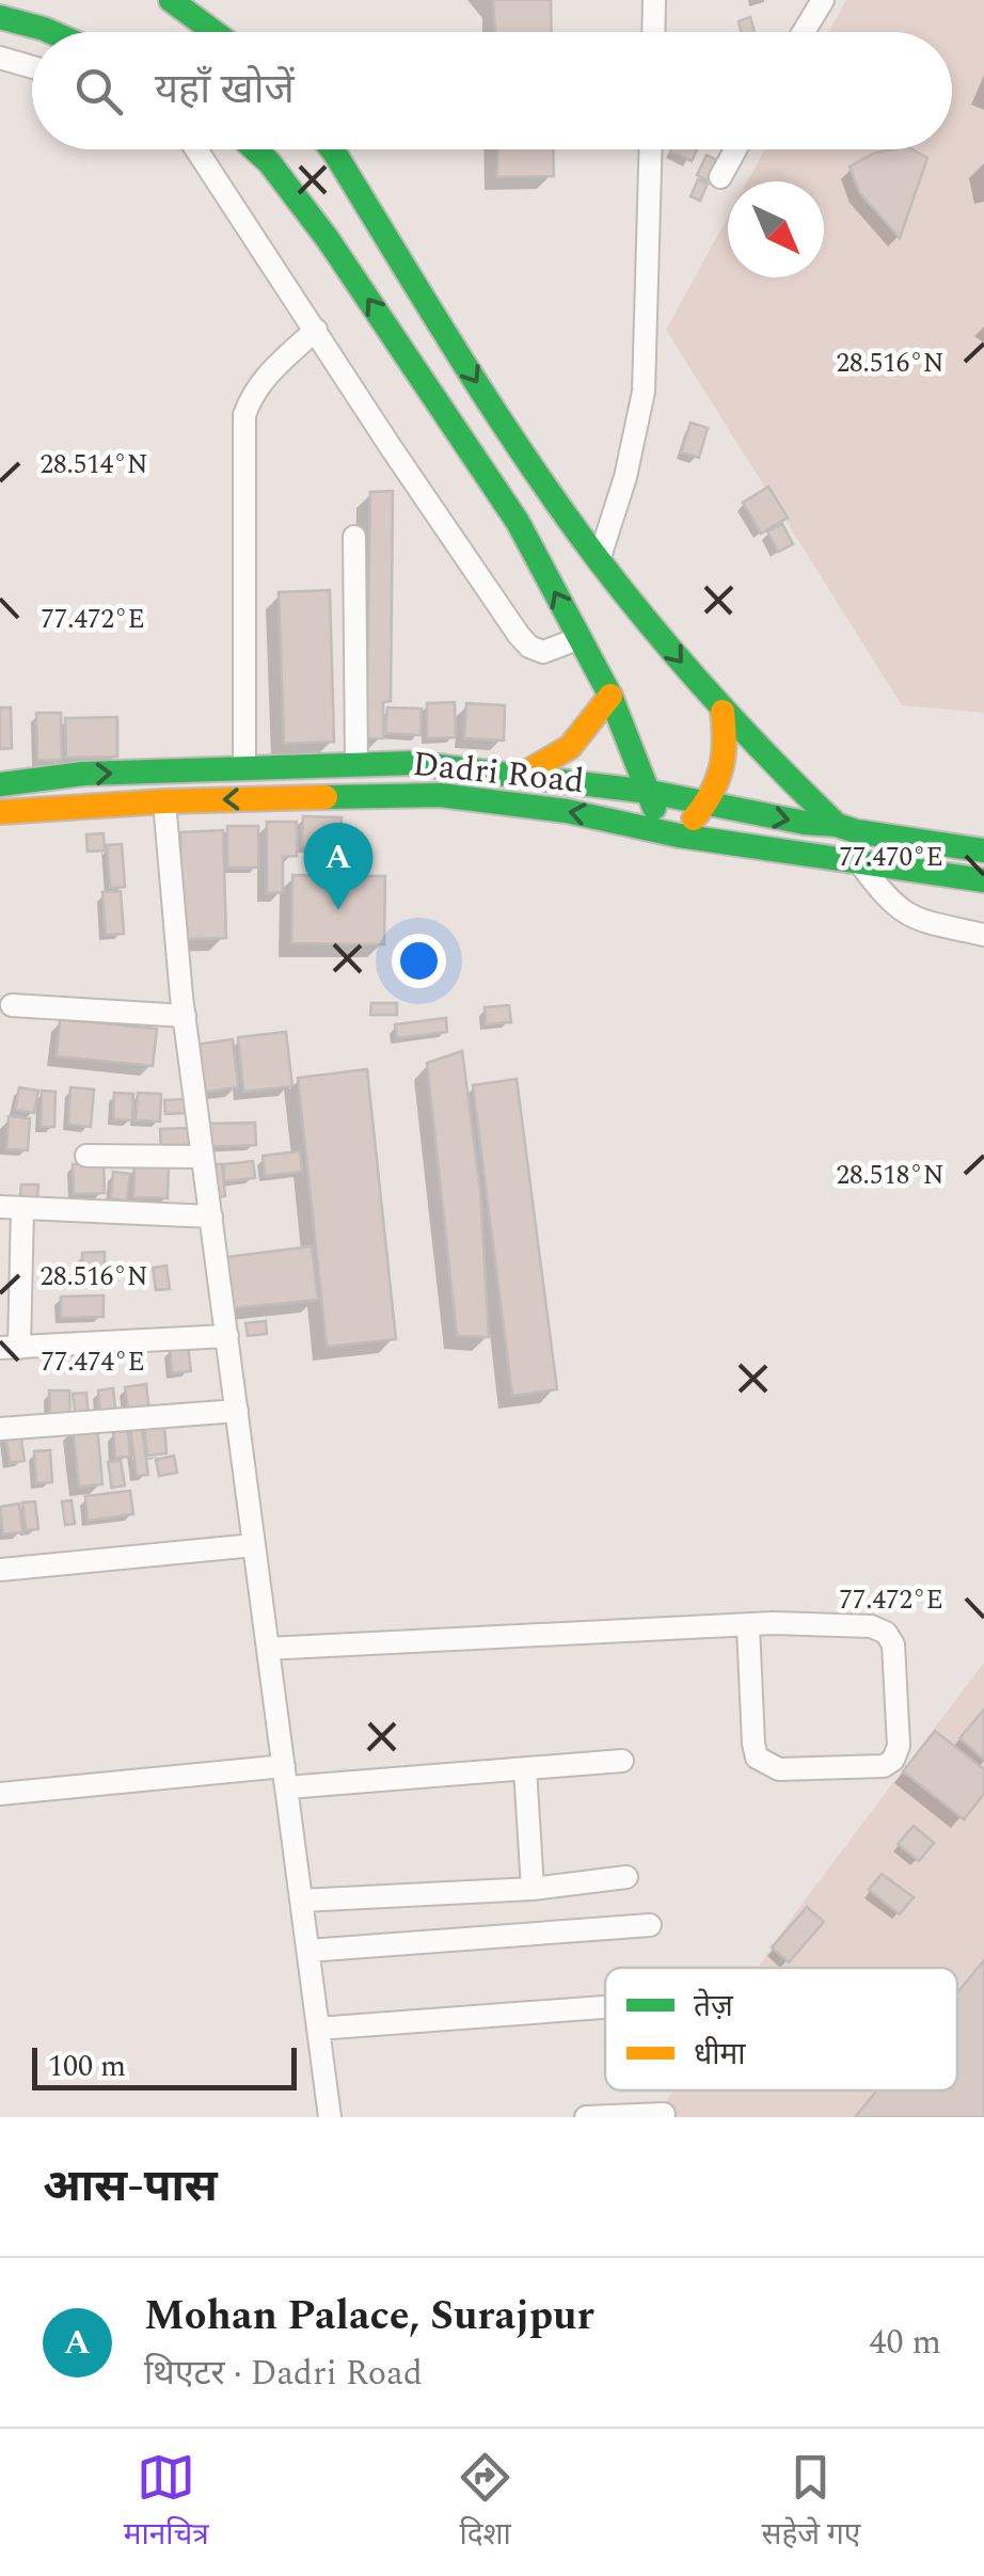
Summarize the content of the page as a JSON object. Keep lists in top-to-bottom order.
{
  "streets": {
    "main road": ["Dadri Road"]
  },
  "legend": ["तेज़", "धीमा"],
  "scale_bar": "100 m",
  "north": "bottom right",
  "page": {
    "search": "यहाँ खोजें",
    "pins": "A",
    "scale": "100 m",
    "heading": "आस-पास",
    "list": [
      {
        "mark": "A",
        "name": "Mohan Palace, Surajpur",
        "note": "थिएटर · Dadri Road",
        "value": "40 m"
      }
    ],
    "nav": ["मानचित्र", "दिशा", "सहेजे गए"]
  },
  "coordinates": [
    "28.516°N",
    "28.514°N",
    "77.472°E",
    "77.470°E",
    "28.518°N",
    "77.474°E"
  ]
}
